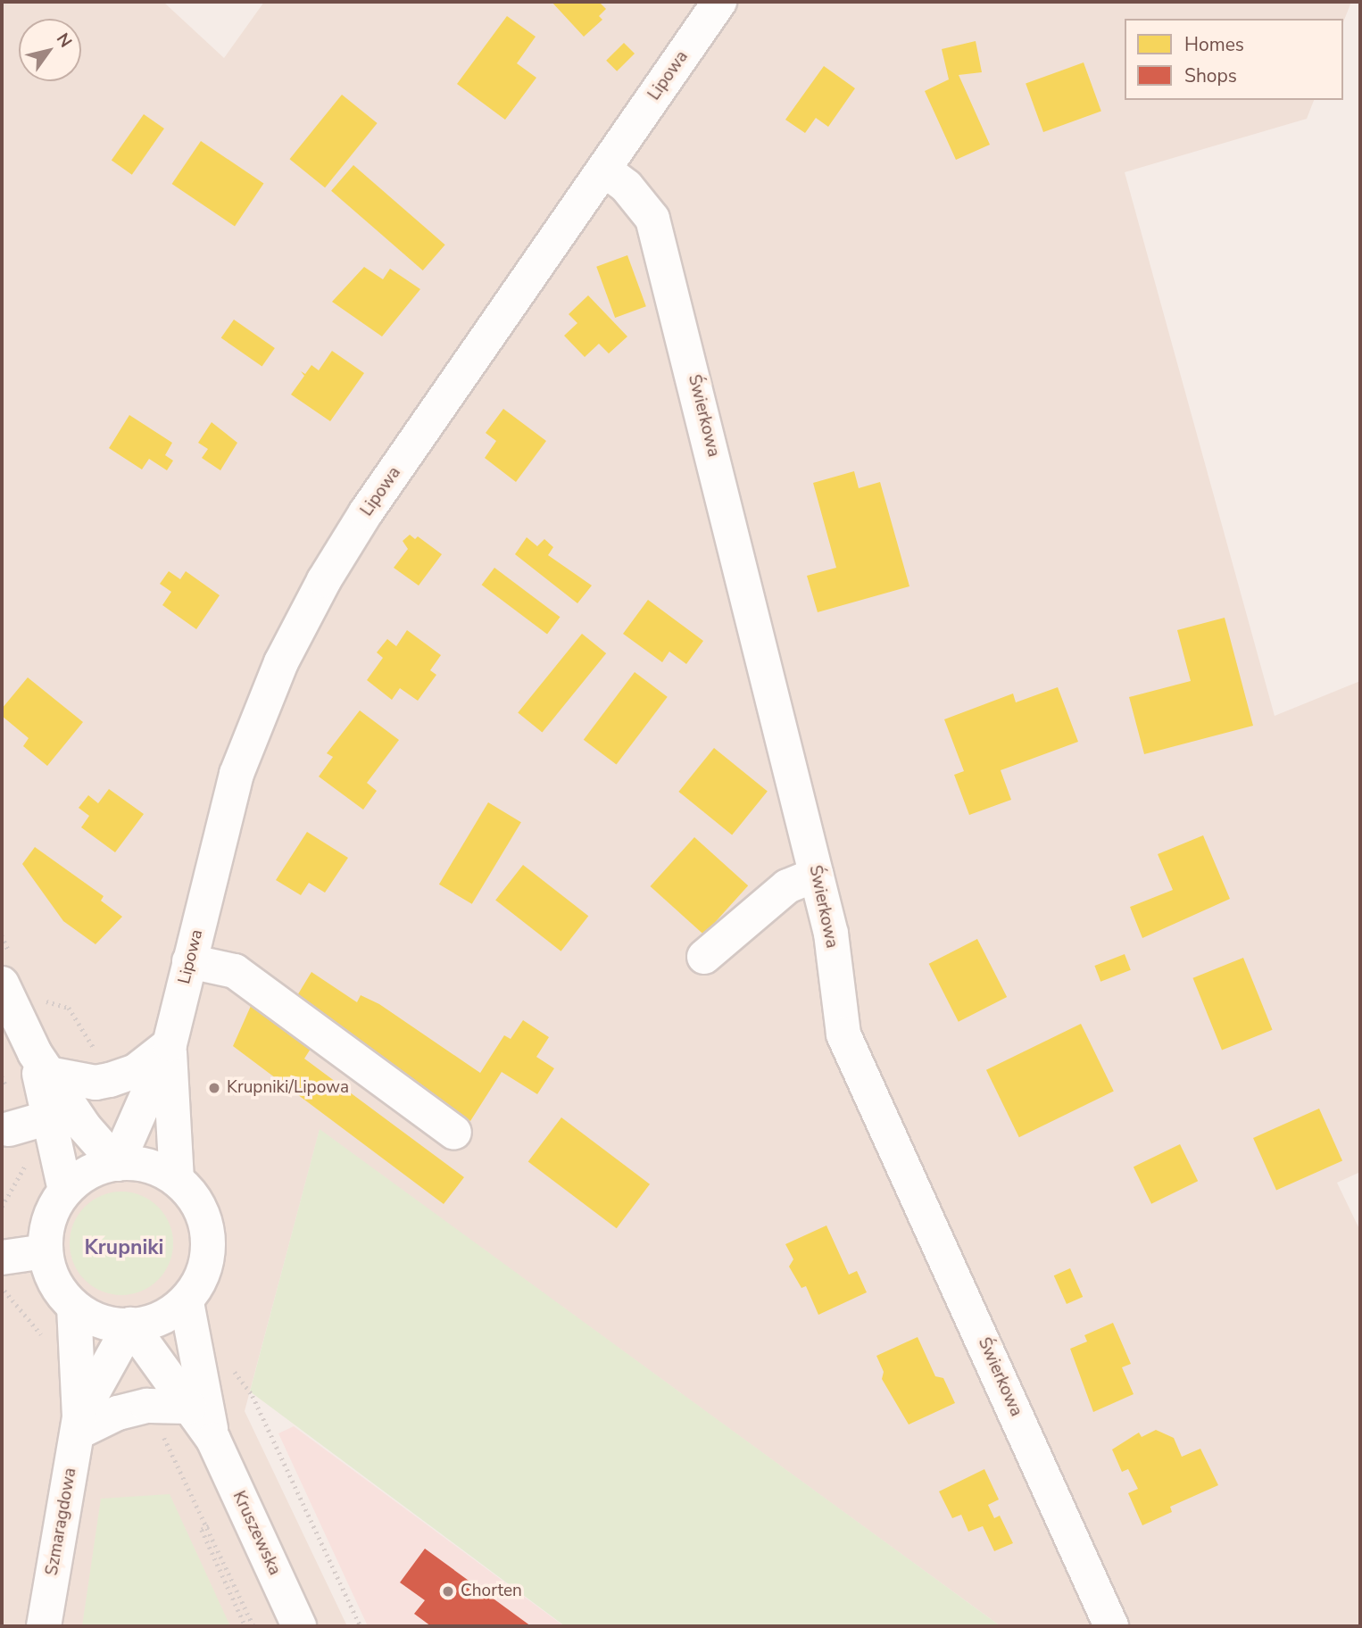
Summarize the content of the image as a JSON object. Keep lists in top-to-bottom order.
{
  "streets": {
    "street": [
      "Lipowa",
      "Świerkowa",
      "Szmaragdowa",
      "Kruszewska"
    ]
  },
  "crossings": [
    ["Lipowa", "Świerkowa"],
    ["Lipowa", "Szmaragdowa"],
    ["Lipowa", "Kruszewska"],
    ["Szmaragdowa", "Kruszewska"]
  ],
  "districts": ["Krupniki"],
  "places": ["Krupniki/Lipowa", "Chorten"],
  "legend": ["Homes", "Shops"],
  "north": "top right"
}
